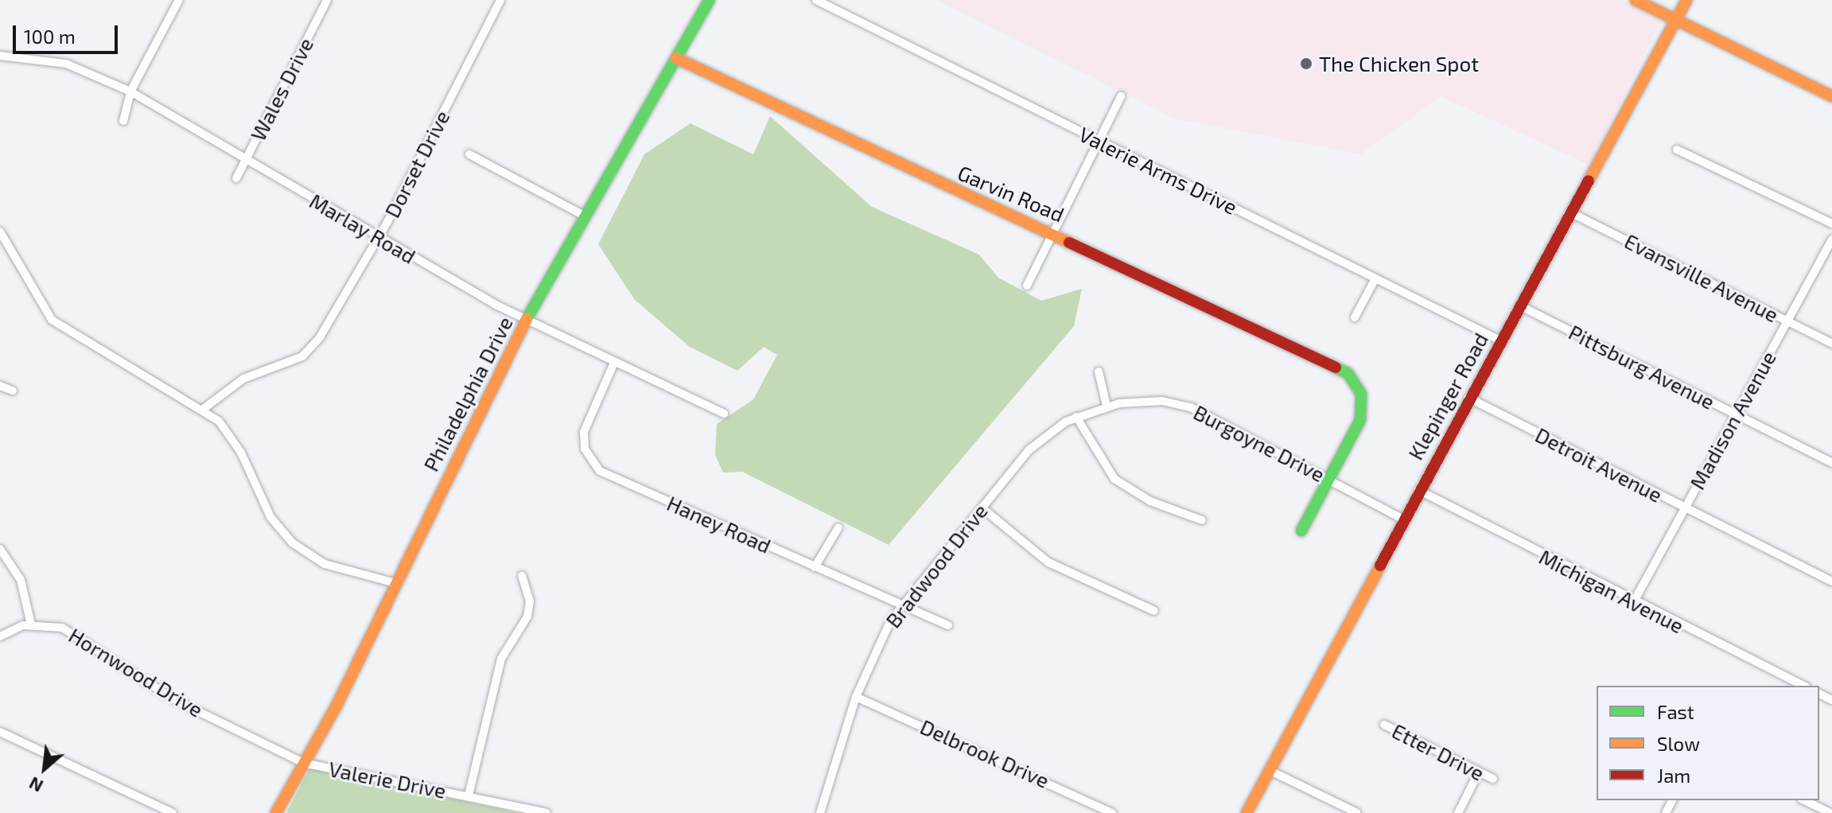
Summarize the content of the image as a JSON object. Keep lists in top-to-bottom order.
{
  "streets": {
    "street": [
      "Wales Drive",
      "Dorset Drive",
      "Valerie Arms Drive",
      "Garvin Road",
      "Marlay Road",
      "Evansville Avenue",
      "Pittsburg Avenue",
      "Philadelphia Drive",
      "Klepinger Road",
      "Madison Avenue",
      "Burgoyne Drive",
      "Detroit Avenue",
      "Haney Road",
      "Bradwood Drive",
      "Michigan Avenue",
      "Hornwood Drive",
      "Etter Drive",
      "Delbrook Drive",
      "Valerie Drive"
    ]
  },
  "crossings": [
    ["Wales Drive", "Marlay Road"],
    ["Dorset Drive", "Marlay Road"],
    ["Valerie Arms Drive", "Klepinger Road"],
    ["Garvin Road", "Philadelphia Drive"],
    ["Garvin Road", "Burgoyne Drive"],
    ["Marlay Road", "Philadelphia Drive"],
    ["Marlay Road", "Haney Road"],
    ["Evansville Avenue", "Klepinger Road"],
    ["Evansville Avenue", "Madison Avenue"],
    ["Pittsburg Avenue", "Klepinger Road"],
    ["Pittsburg Avenue", "Madison Avenue"],
    ["Philadelphia Drive", "Hornwood Drive"],
    ["Philadelphia Drive", "Valerie Drive"],
    ["Klepinger Road", "Burgoyne Drive"],
    ["Klepinger Road", "Detroit Avenue"],
    ["Klepinger Road", "Michigan Avenue"],
    ["Madison Avenue", "Detroit Avenue"],
    ["Madison Avenue", "Michigan Avenue"],
    ["Burgoyne Drive", "Bradwood Drive"],
    ["Haney Road", "Bradwood Drive"],
    ["Bradwood Drive", "Delbrook Drive"],
    ["Hornwood Drive", "Valerie Drive"]
  ],
  "places": ["The Chicken Spot"],
  "legend": ["Fast", "Slow", "Jam"],
  "scale_bar": "100 m",
  "north": "bottom left"
}
